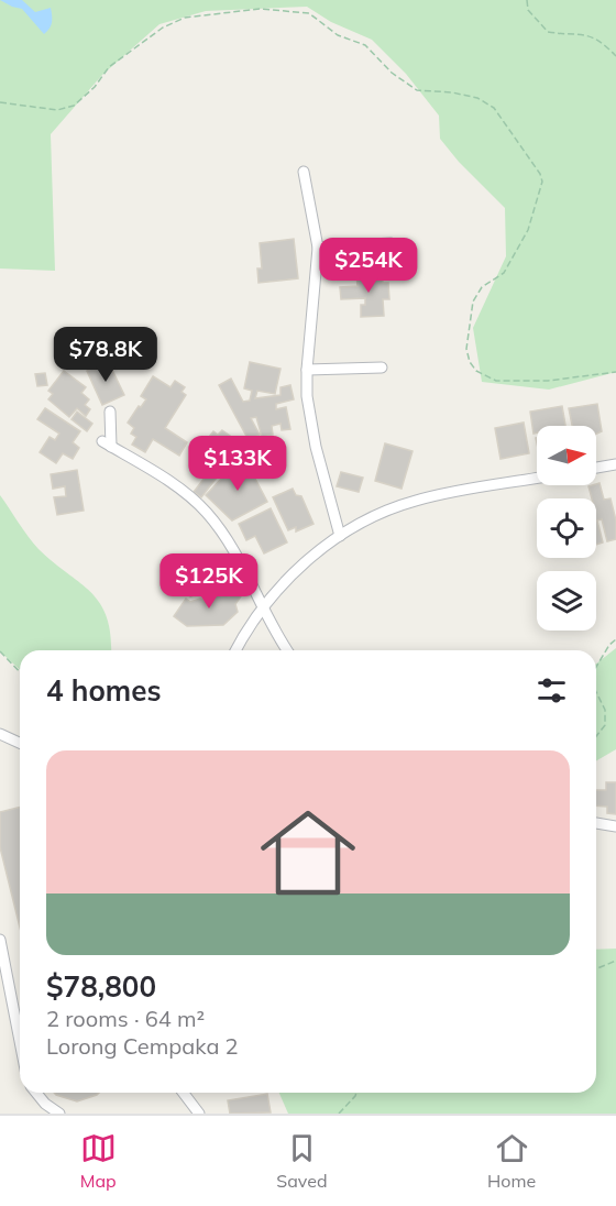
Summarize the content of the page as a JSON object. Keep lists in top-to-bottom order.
{
  "north": "right",
  "page": {
    "price": [
      "$254K",
      "$78.8K",
      "$133K",
      "$125K"
    ],
    "heading": "4 homes",
    "list": [
      {
        "name": "$78,800",
        "note": "2 rooms · 64 m² · Lorong Cempaka 2"
      }
    ],
    "tabs": ["Map", "Saved", "Home"]
  }
}
